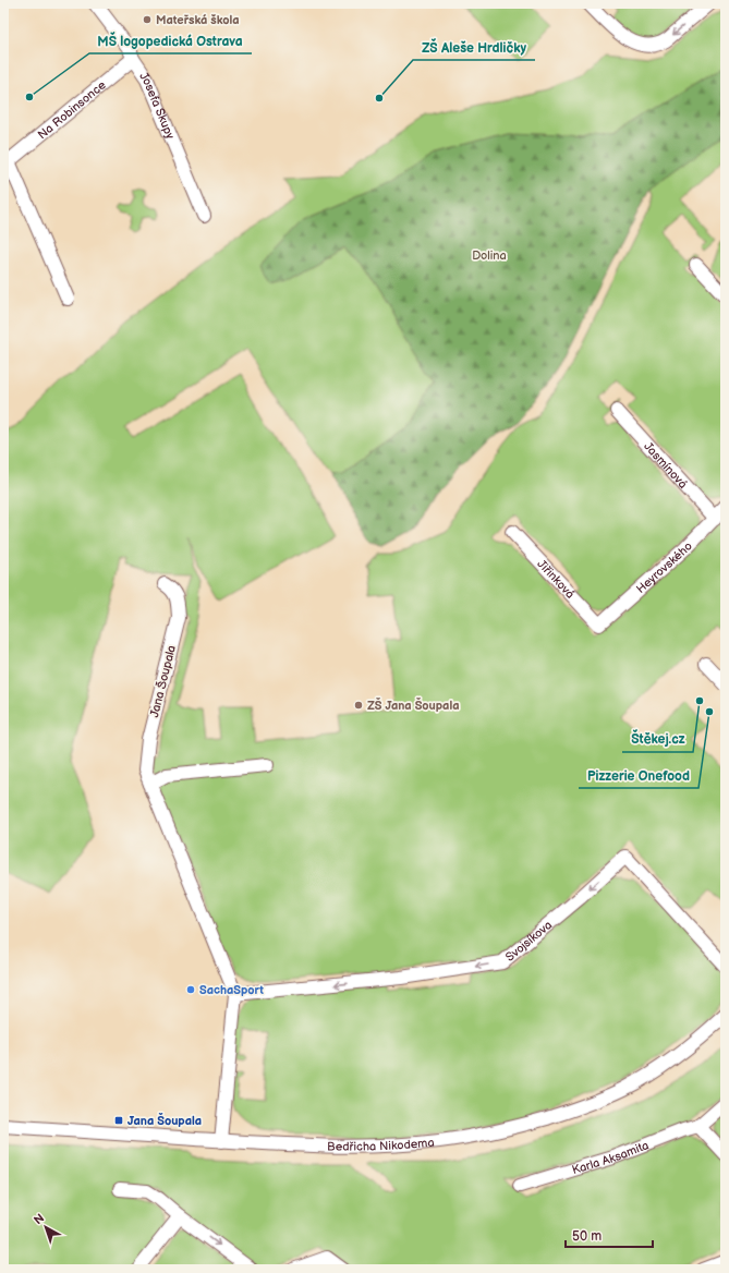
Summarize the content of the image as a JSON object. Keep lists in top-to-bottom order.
{
  "streets": {
    "street": [
      "Josefa Skupy",
      "Na Robinsonce",
      "Jasmínová",
      "Heyrovského",
      "Jiřinková",
      "Jana Šoupala",
      "Svojsíkova",
      "Bedřicha Nikodema",
      "Karla Aksamita"
    ]
  },
  "crossings": [
    ["Josefa Skupy", "Na Robinsonce"],
    ["Jasmínová", "Heyrovského"],
    ["Heyrovského", "Jiřinková"],
    ["Jana Šoupala", "Svojsíkova"],
    ["Jana Šoupala", "Bedřicha Nikodema"]
  ],
  "one_way": ["Svojsíkova"],
  "parks": ["Dolina"],
  "places": {
    "other": [
      "Mateřská škola",
      "MŠ logopedická Ostrava",
      "ZŠ Aleše Hrdličky",
      "Štěkej.cz",
      "ZŠ Jana Šoupala",
      "Pizzerie Onefood",
      "SachaSport"
    ],
    "transit": ["Jana Šoupala"]
  },
  "scale_bar": "50 m",
  "north": "top left"
}
